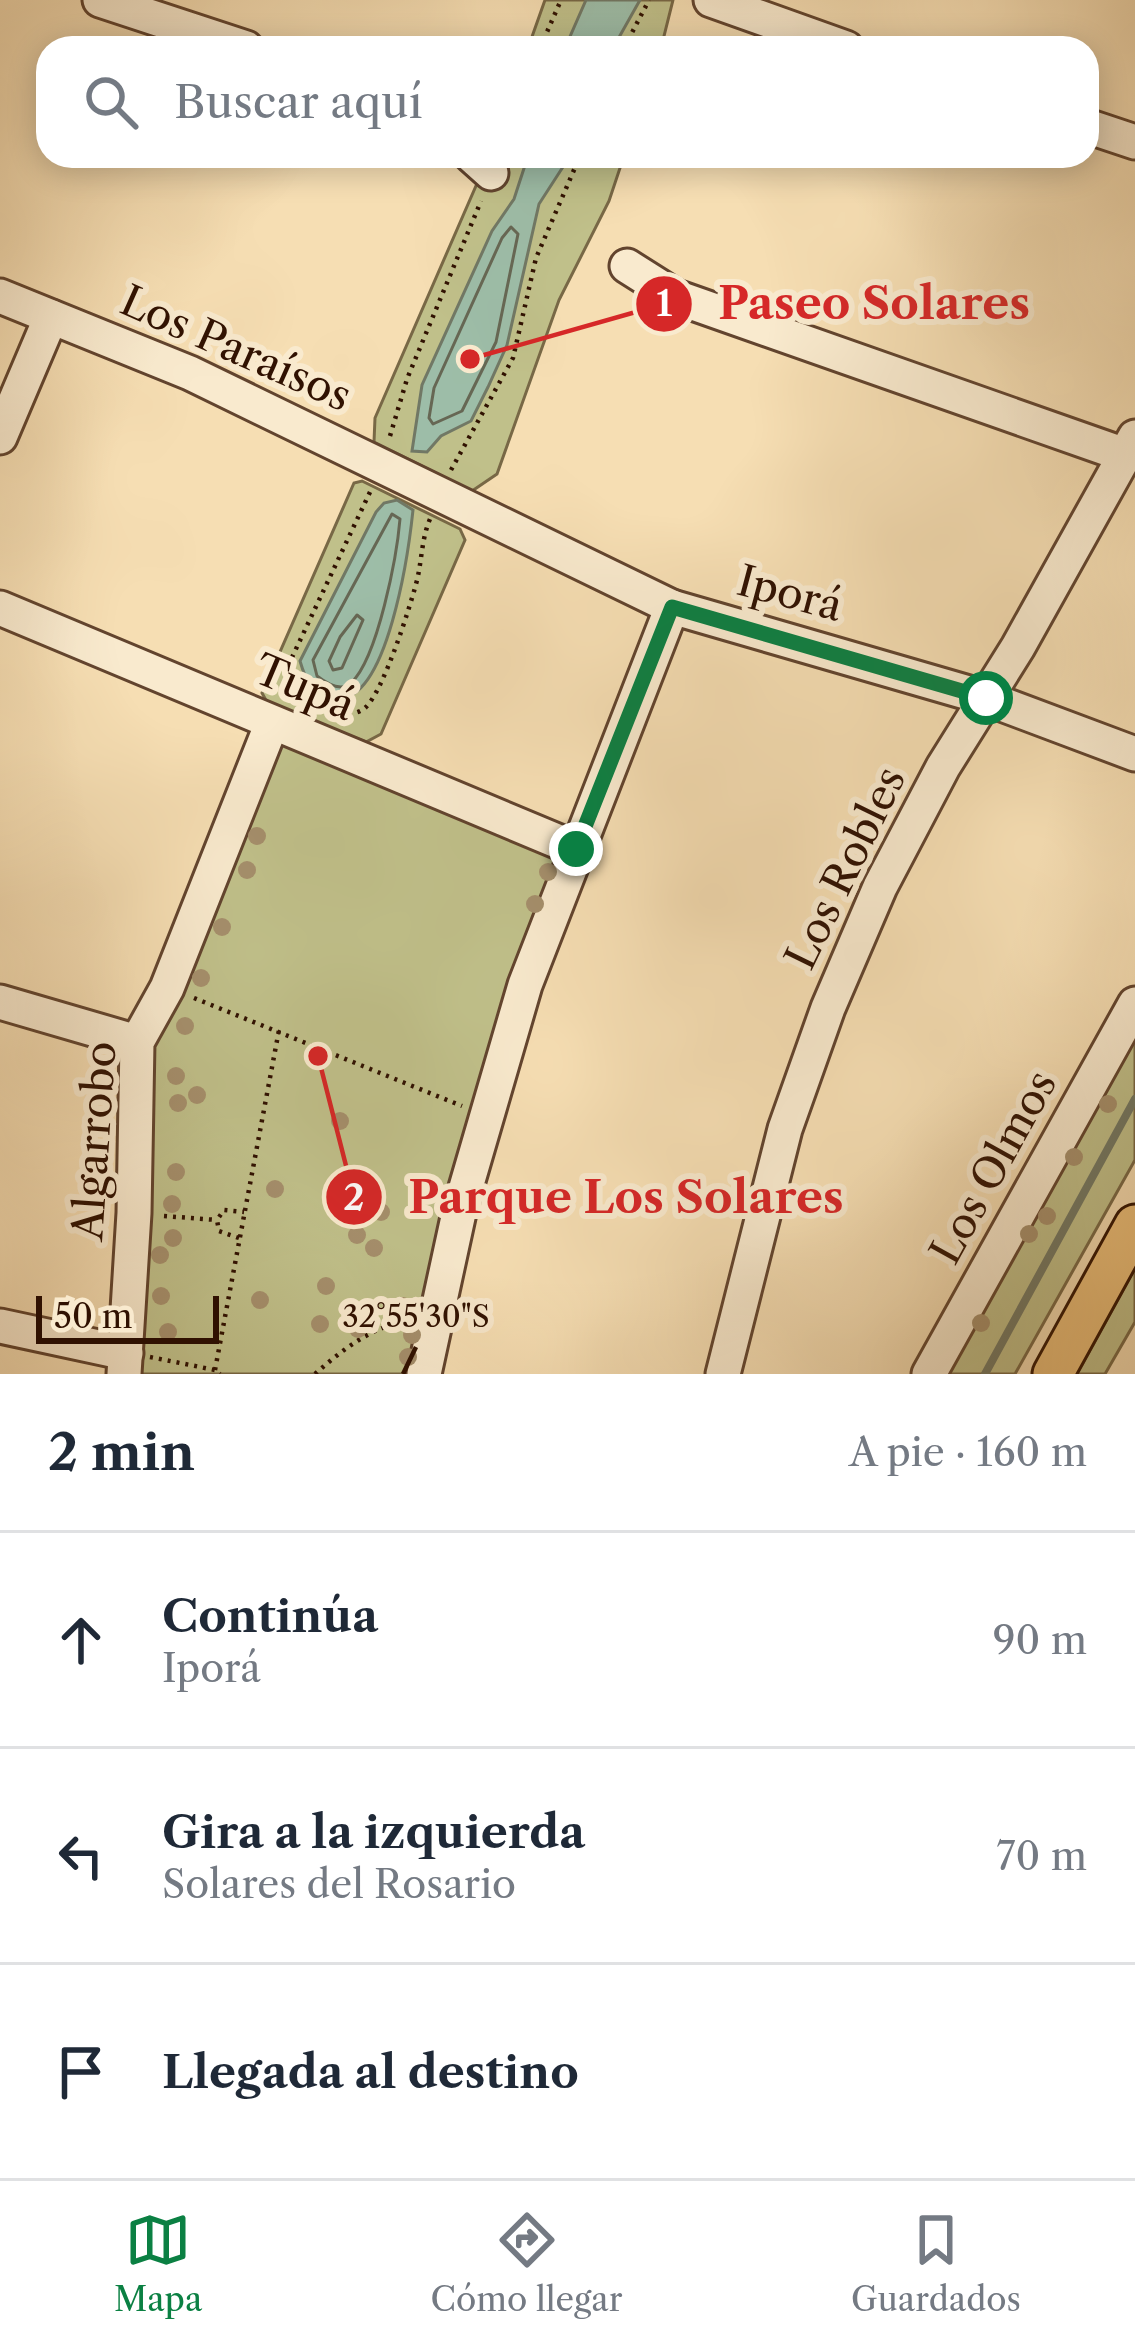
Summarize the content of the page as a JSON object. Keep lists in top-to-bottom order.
{
  "streets": {
    "street": [
      "Los Paraísos",
      "Iporá",
      "Tupá",
      "Los Robles",
      "Algarrobo",
      "Los Olmos"
    ]
  },
  "crossings": [
    ["Los Paraísos", "Iporá"],
    ["Iporá", "Los Robles"],
    ["Tupá", "Algarrobo"]
  ],
  "places": ["Paseo Solares", "Parque Los Solares"],
  "scale_bar": "50 m",
  "page": {
    "search": "Buscar aquí",
    "scale": "50 m",
    "heading": ["2 min", "A pie · 160 m"],
    "list": [
      ["Continúa", "Iporá", "90 m"],
      ["Gira a la izquierda", "Solares del Rosario", "70 m"],
      "Llegada al destino"
    ],
    "nav": ["Mapa", "Cómo llegar", "Guardados"]
  },
  "coordinates": ["32°55'30\"S"]
}
